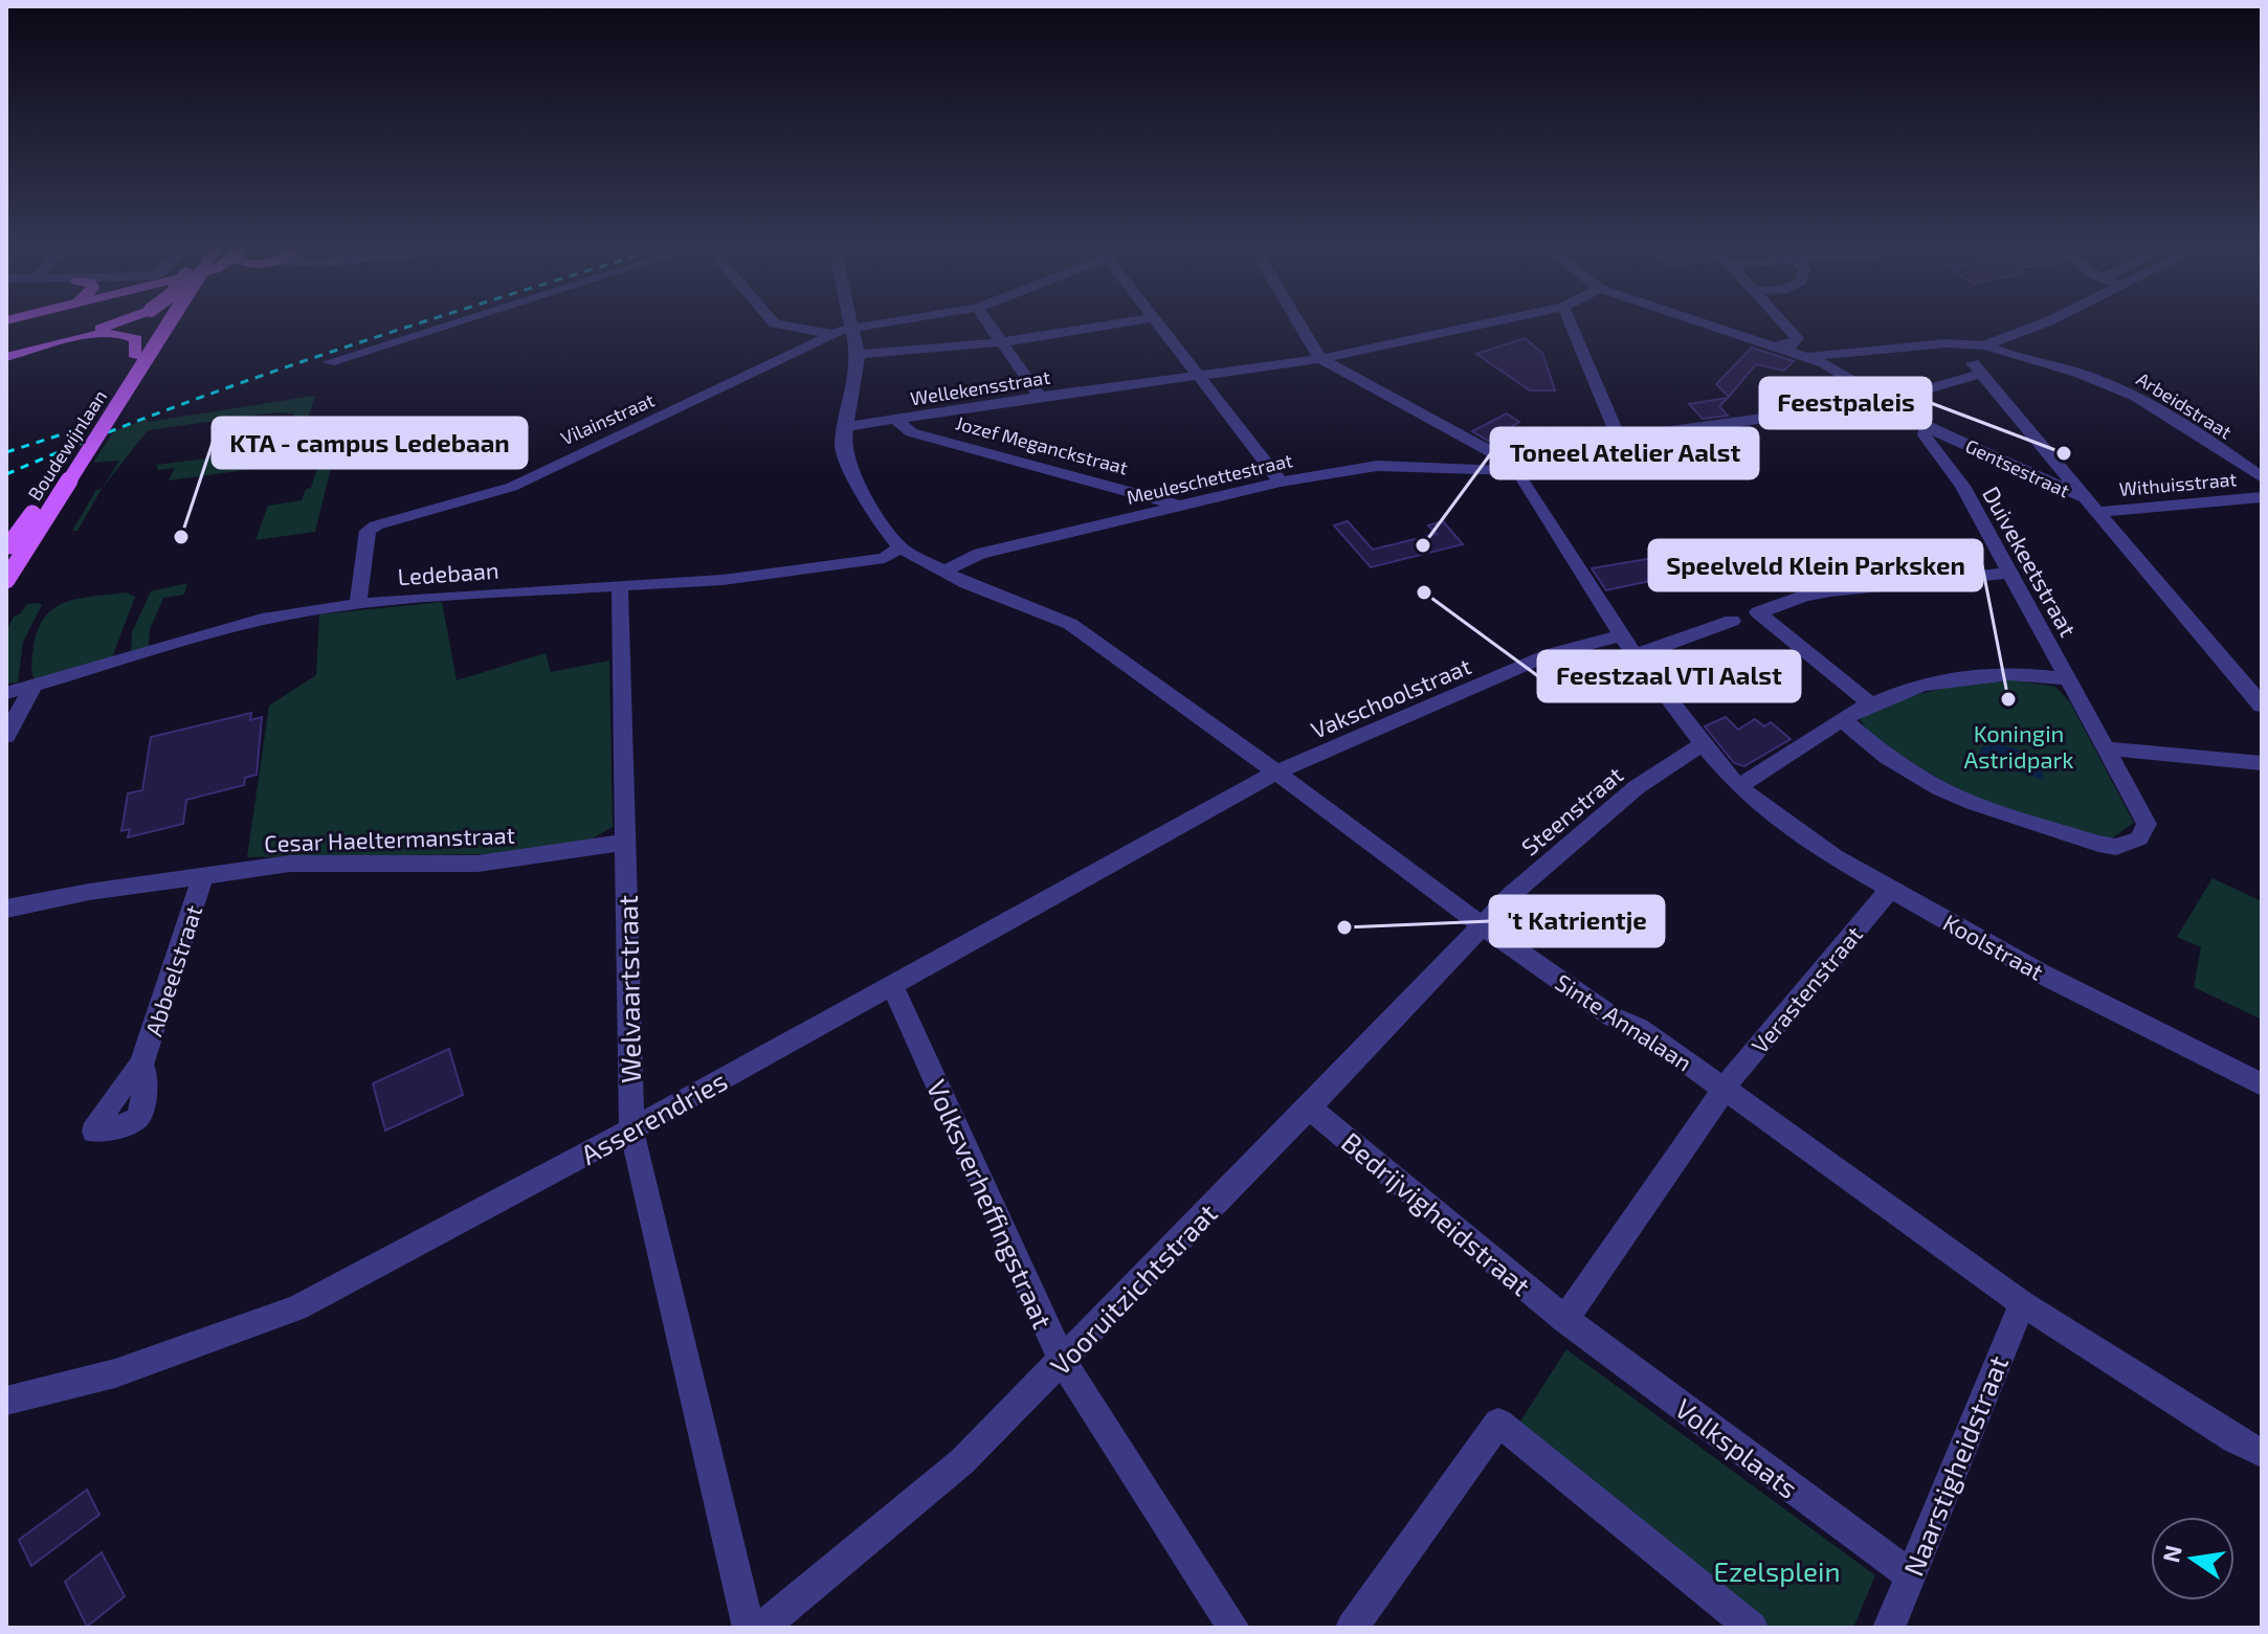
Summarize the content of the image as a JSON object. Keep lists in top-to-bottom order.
{
  "streets": {
    "main road": ["Boudewijnlaan"],
    "street": [
      "Wellekensstraat",
      "Arbeidstraat",
      "Vilainstraat",
      "Jozef Meganckstraat",
      "Gentsestraat",
      "Meuleschettestraat",
      "Withuisstraat",
      "Duivekeetstraat",
      "Ledebaan",
      "Vakschoolstraat",
      "Steenstraat",
      "Cesar Haeltermanstraat",
      "Koolstraat",
      "Abbeelstraat",
      "Welvaartstraat",
      "Verastenstraat",
      "Sinte Annalaan",
      "Asserendries",
      "Volksverheffingstraat",
      "Bedrijvigheidstraat",
      "Vooruitzichtstraat",
      "Volksplaats",
      "Naarstigheidstraat"
    ]
  },
  "crossings": [
    ["Wellekensstraat", "Jozef Meganckstraat"],
    ["Vilainstraat", "Ledebaan"],
    ["Jozef Meganckstraat", "Meuleschettestraat"],
    ["Gentsestraat", "Withuisstraat"],
    ["Gentsestraat", "Duivekeetstraat"],
    ["Meuleschettestraat", "Koolstraat"],
    ["Meuleschettestraat", "Sinte Annalaan"],
    ["Ledebaan", "Welvaartstraat"],
    ["Ledebaan", "Sinte Annalaan"],
    ["Vakschoolstraat", "Koolstraat"],
    ["Vakschoolstraat", "Sinte Annalaan"],
    ["Vakschoolstraat", "Asserendries"],
    ["Steenstraat", "Koolstraat"],
    ["Steenstraat", "Sinte Annalaan"],
    ["Steenstraat", "Vooruitzichtstraat"],
    ["Cesar Haeltermanstraat", "Abbeelstraat"],
    ["Cesar Haeltermanstraat", "Welvaartstraat"],
    ["Koolstraat", "Verastenstraat"],
    ["Welvaartstraat", "Asserendries"],
    ["Verastenstraat", "Sinte Annalaan"],
    ["Verastenstraat", "Bedrijvigheidstraat"],
    ["Verastenstraat", "Volksplaats"],
    ["Sinte Annalaan", "Asserendries"],
    ["Sinte Annalaan", "Vooruitzichtstraat"],
    ["Sinte Annalaan", "Naarstigheidstraat"],
    ["Asserendries", "Volksverheffingstraat"],
    ["Volksverheffingstraat", "Vooruitzichtstraat"],
    ["Bedrijvigheidstraat", "Vooruitzichtstraat"],
    ["Bedrijvigheidstraat", "Volksplaats"],
    ["Volksplaats", "Naarstigheidstraat"]
  ],
  "parks": ["Koningin Astridpark", "Ezelsplein"],
  "places": [
    "Feestpaleis",
    "KTA - campus Ledebaan",
    "Toneel Atelier Aalst",
    "Feestzaal VTI Aalst",
    "Speelveld Klein Parksken",
    "'t Katrientje"
  ],
  "north": "left"
}
